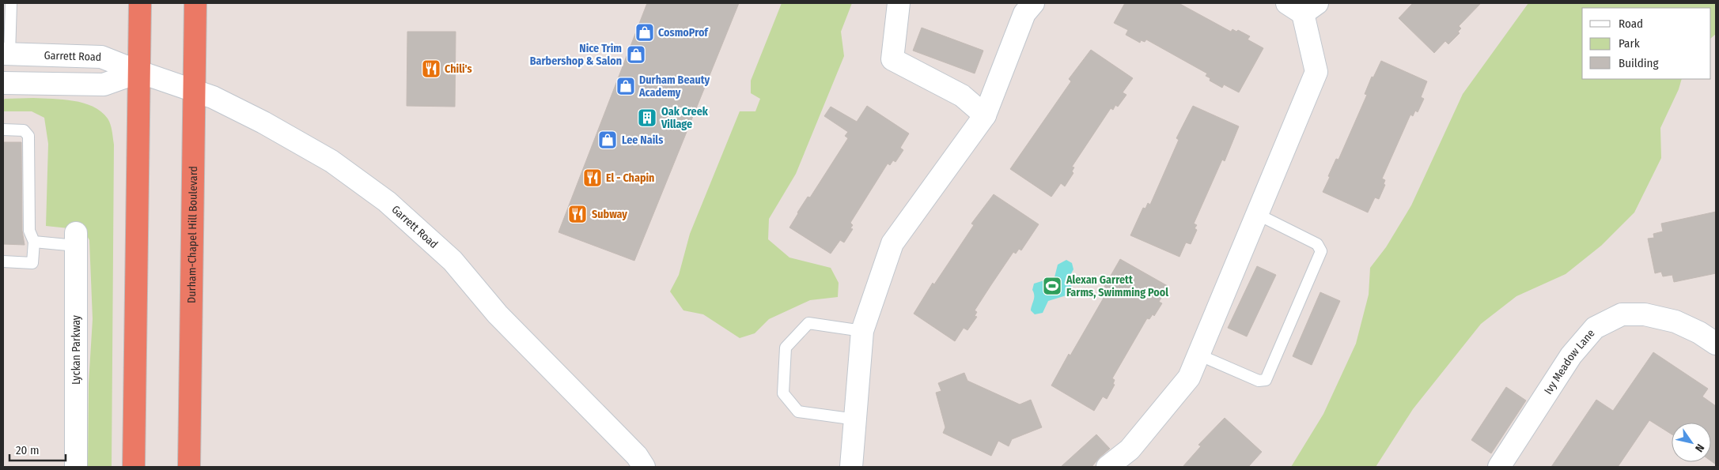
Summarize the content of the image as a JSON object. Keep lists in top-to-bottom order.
{
  "streets": {
    "highway": ["Durham-Chapel Hill Boulevard"],
    "street": ["Garrett Road", "Lyckan Parkway", "Ivy Meadow Lane"]
  },
  "crossings": [
    ["Garrett Road", "Durham-Chapel Hill Boulevard"]
  ],
  "places": {
    "shop": [
      "CosmoProf",
      "Nice Trim Barbershop & Salon",
      "Durham Beauty Academy",
      "Lee Nails"
    ],
    "restaurant": ["Chili's", "El - Chapin", "Subway"],
    "building": ["Oak Creek Village"],
    "sports": ["Alexan Garrett Farms, Swimming Pool"]
  },
  "legend": ["Road", "Park", "Building"],
  "scale_bar": "20 m",
  "north": "bottom right"
}
